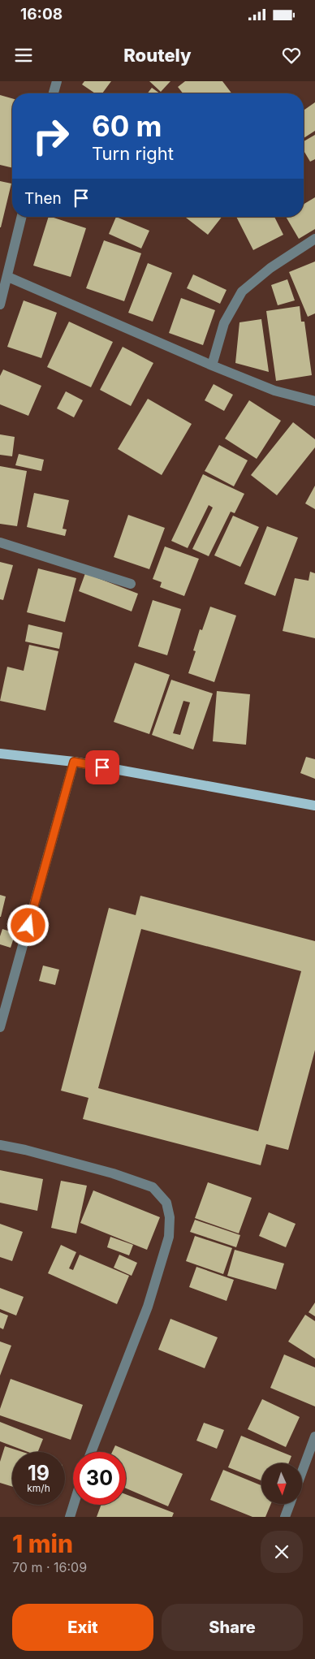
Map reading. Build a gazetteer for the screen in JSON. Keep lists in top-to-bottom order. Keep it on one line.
{"north":"bottom","page":{"status":"16:08","header":"Routely","turn":["60 m","Turn right"],"then":"Then","speed":"19 km/h","limit":"30","heading":["1 min","70 m · 16:09"],"buttons":["Exit","Share"]}}
